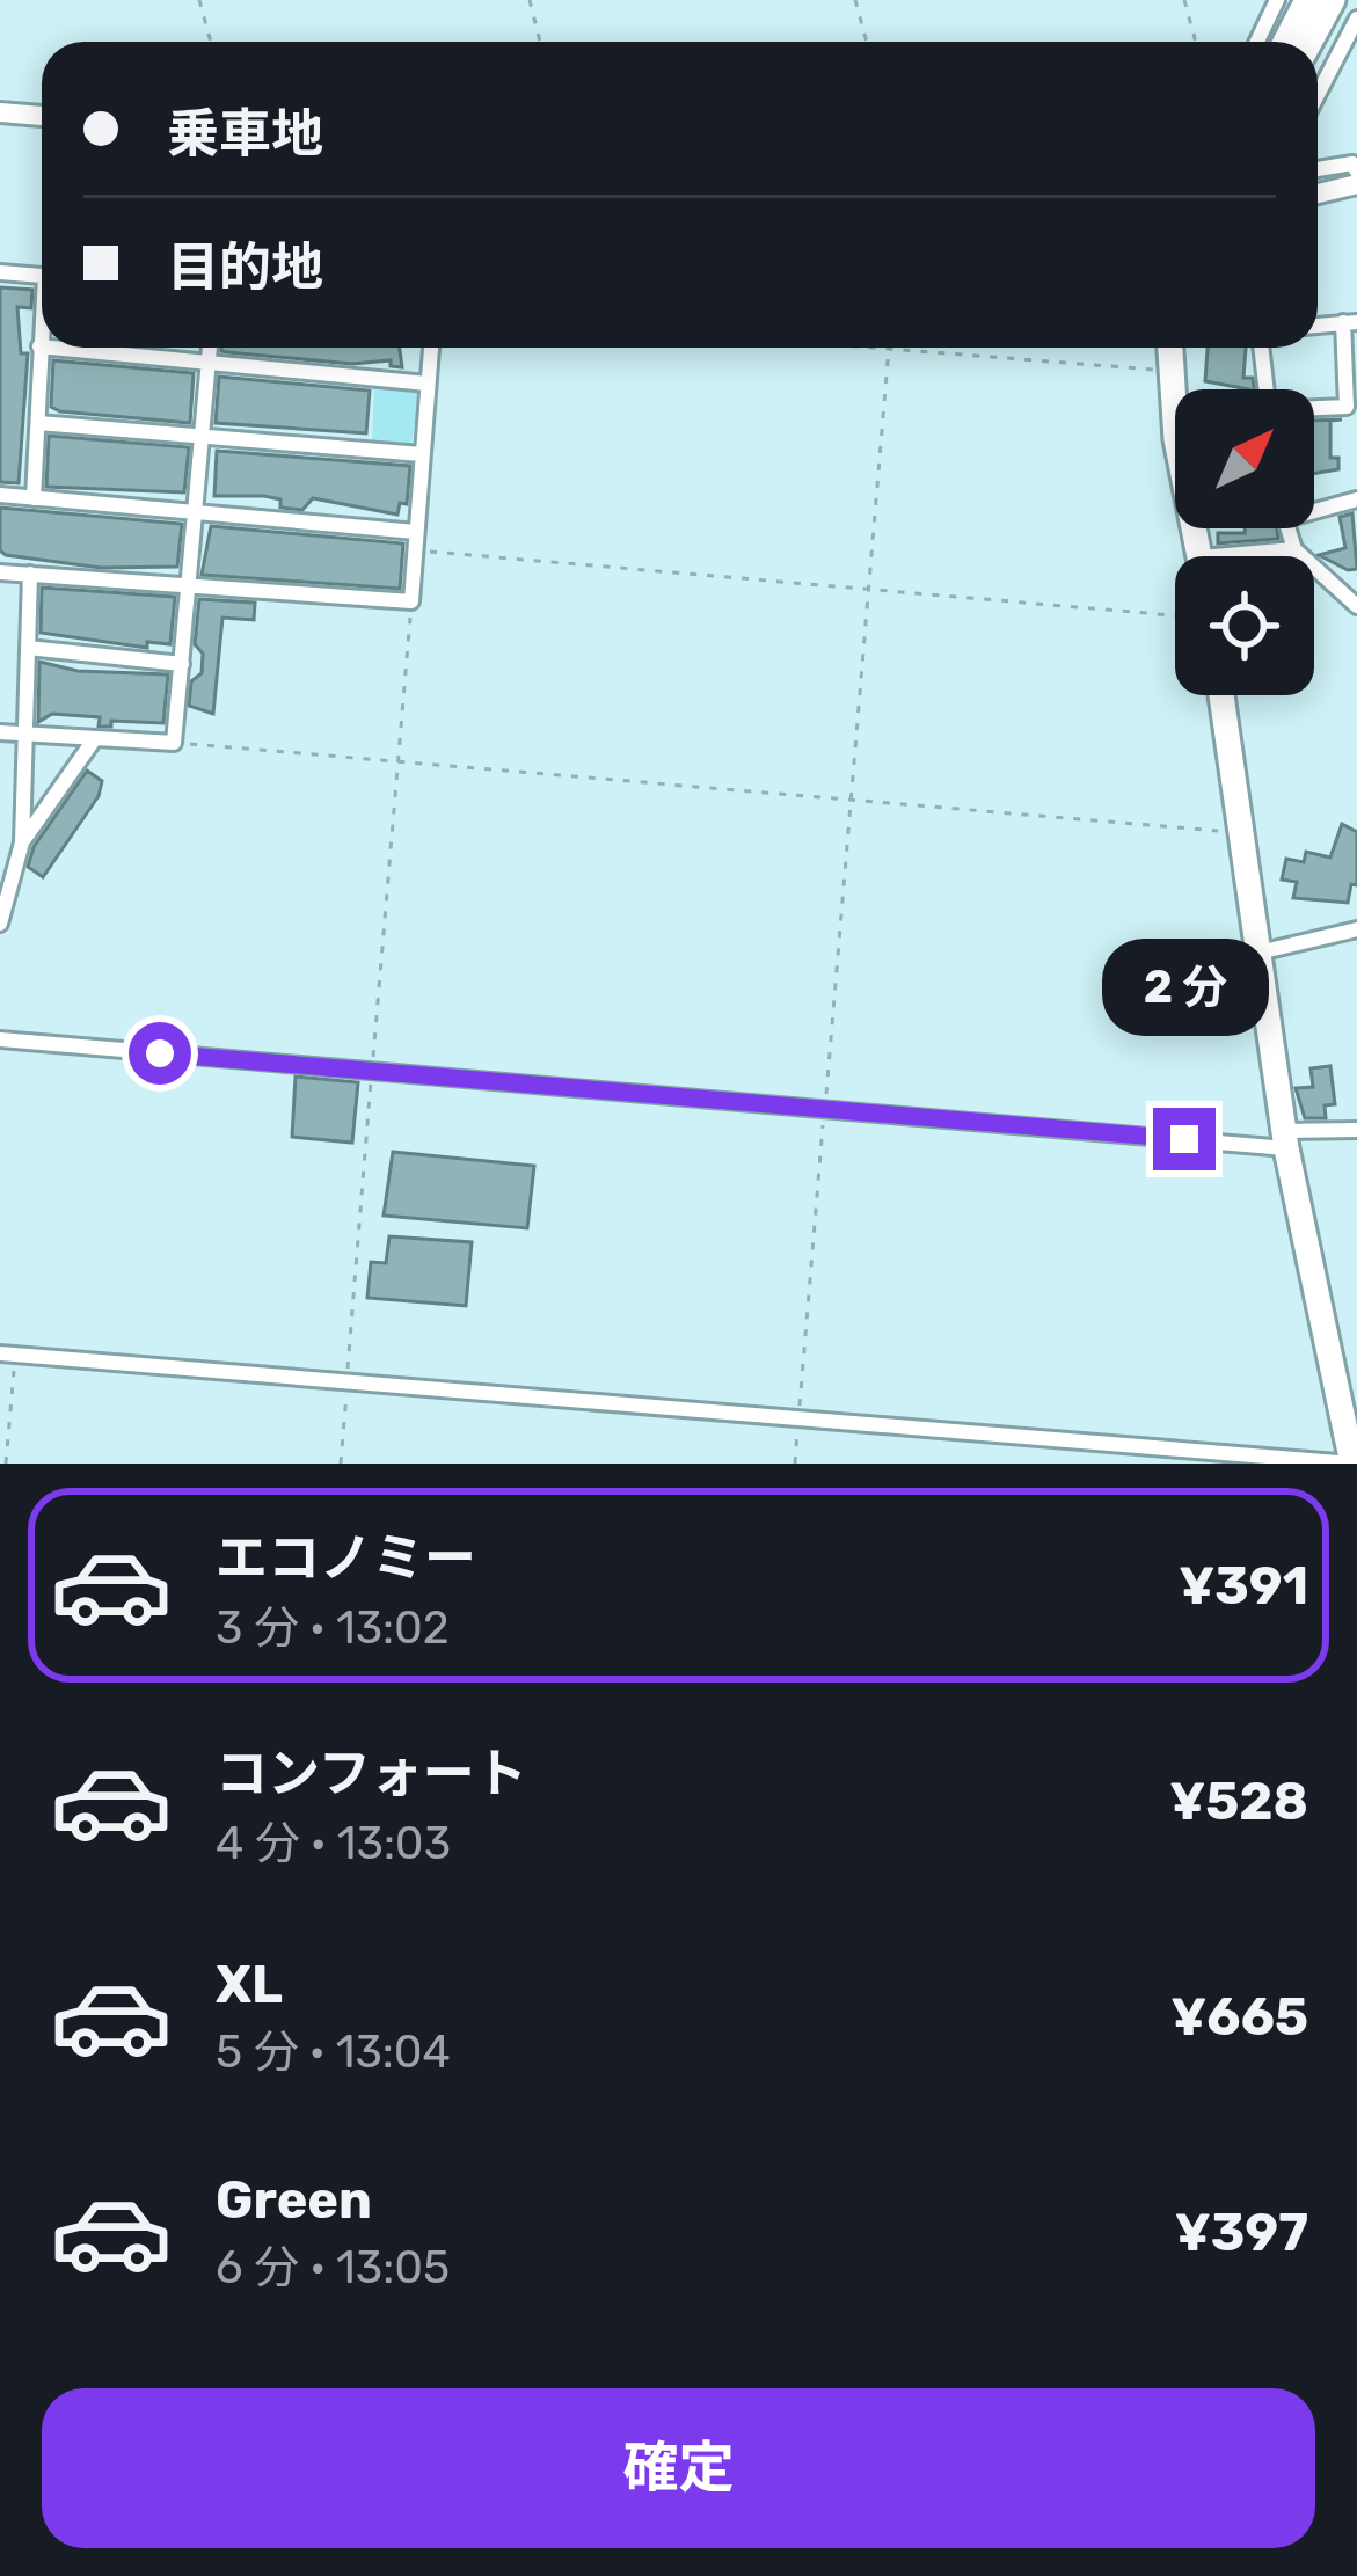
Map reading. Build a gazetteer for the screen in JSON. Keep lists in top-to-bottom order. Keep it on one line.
{"north":"top right","page":{"banner":["乗車地","目的地"],"bubble":"2 分","list":[{"name":"エコノミー","note":"3 分 · 13:02","value":"¥391"},{"name":"コンフォート","note":"4 分 · 13:03","value":"¥528"},{"name":"XL","note":"5 分 · 13:04","value":"¥665"},{"name":"Green","note":"6 分 · 13:05","value":"¥397"}],"buttons":"確定"}}
